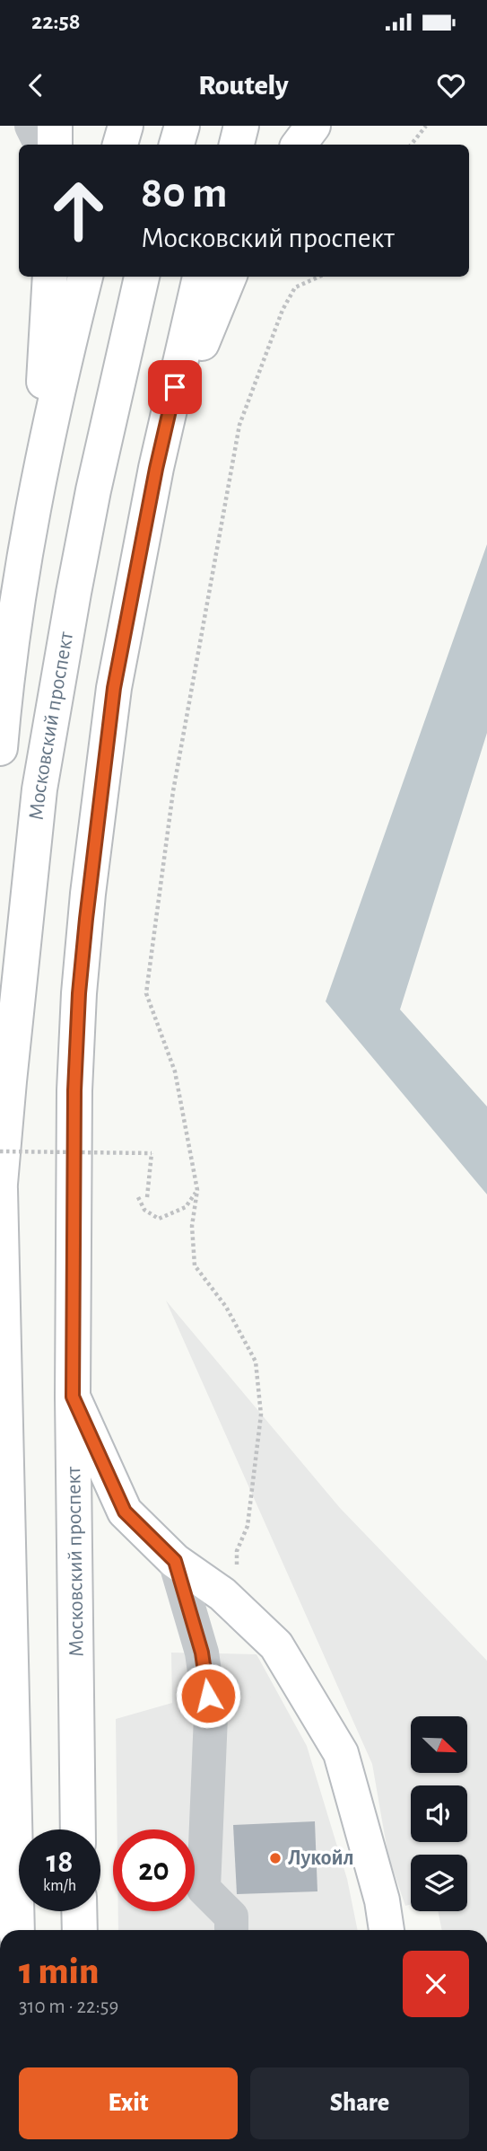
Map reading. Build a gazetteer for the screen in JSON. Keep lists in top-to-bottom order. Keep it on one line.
{"streets":{"main road":["Московский проспект"]},"places":["Лукойл"],"north":"bottom right","page":{"status":"22:58","header":"Routely","turn":["80 m","Московский проспект"],"speed":"18 km/h","limit":"20","heading":["1 min","310 m · 22:59"],"buttons":["Exit","Share"]}}
